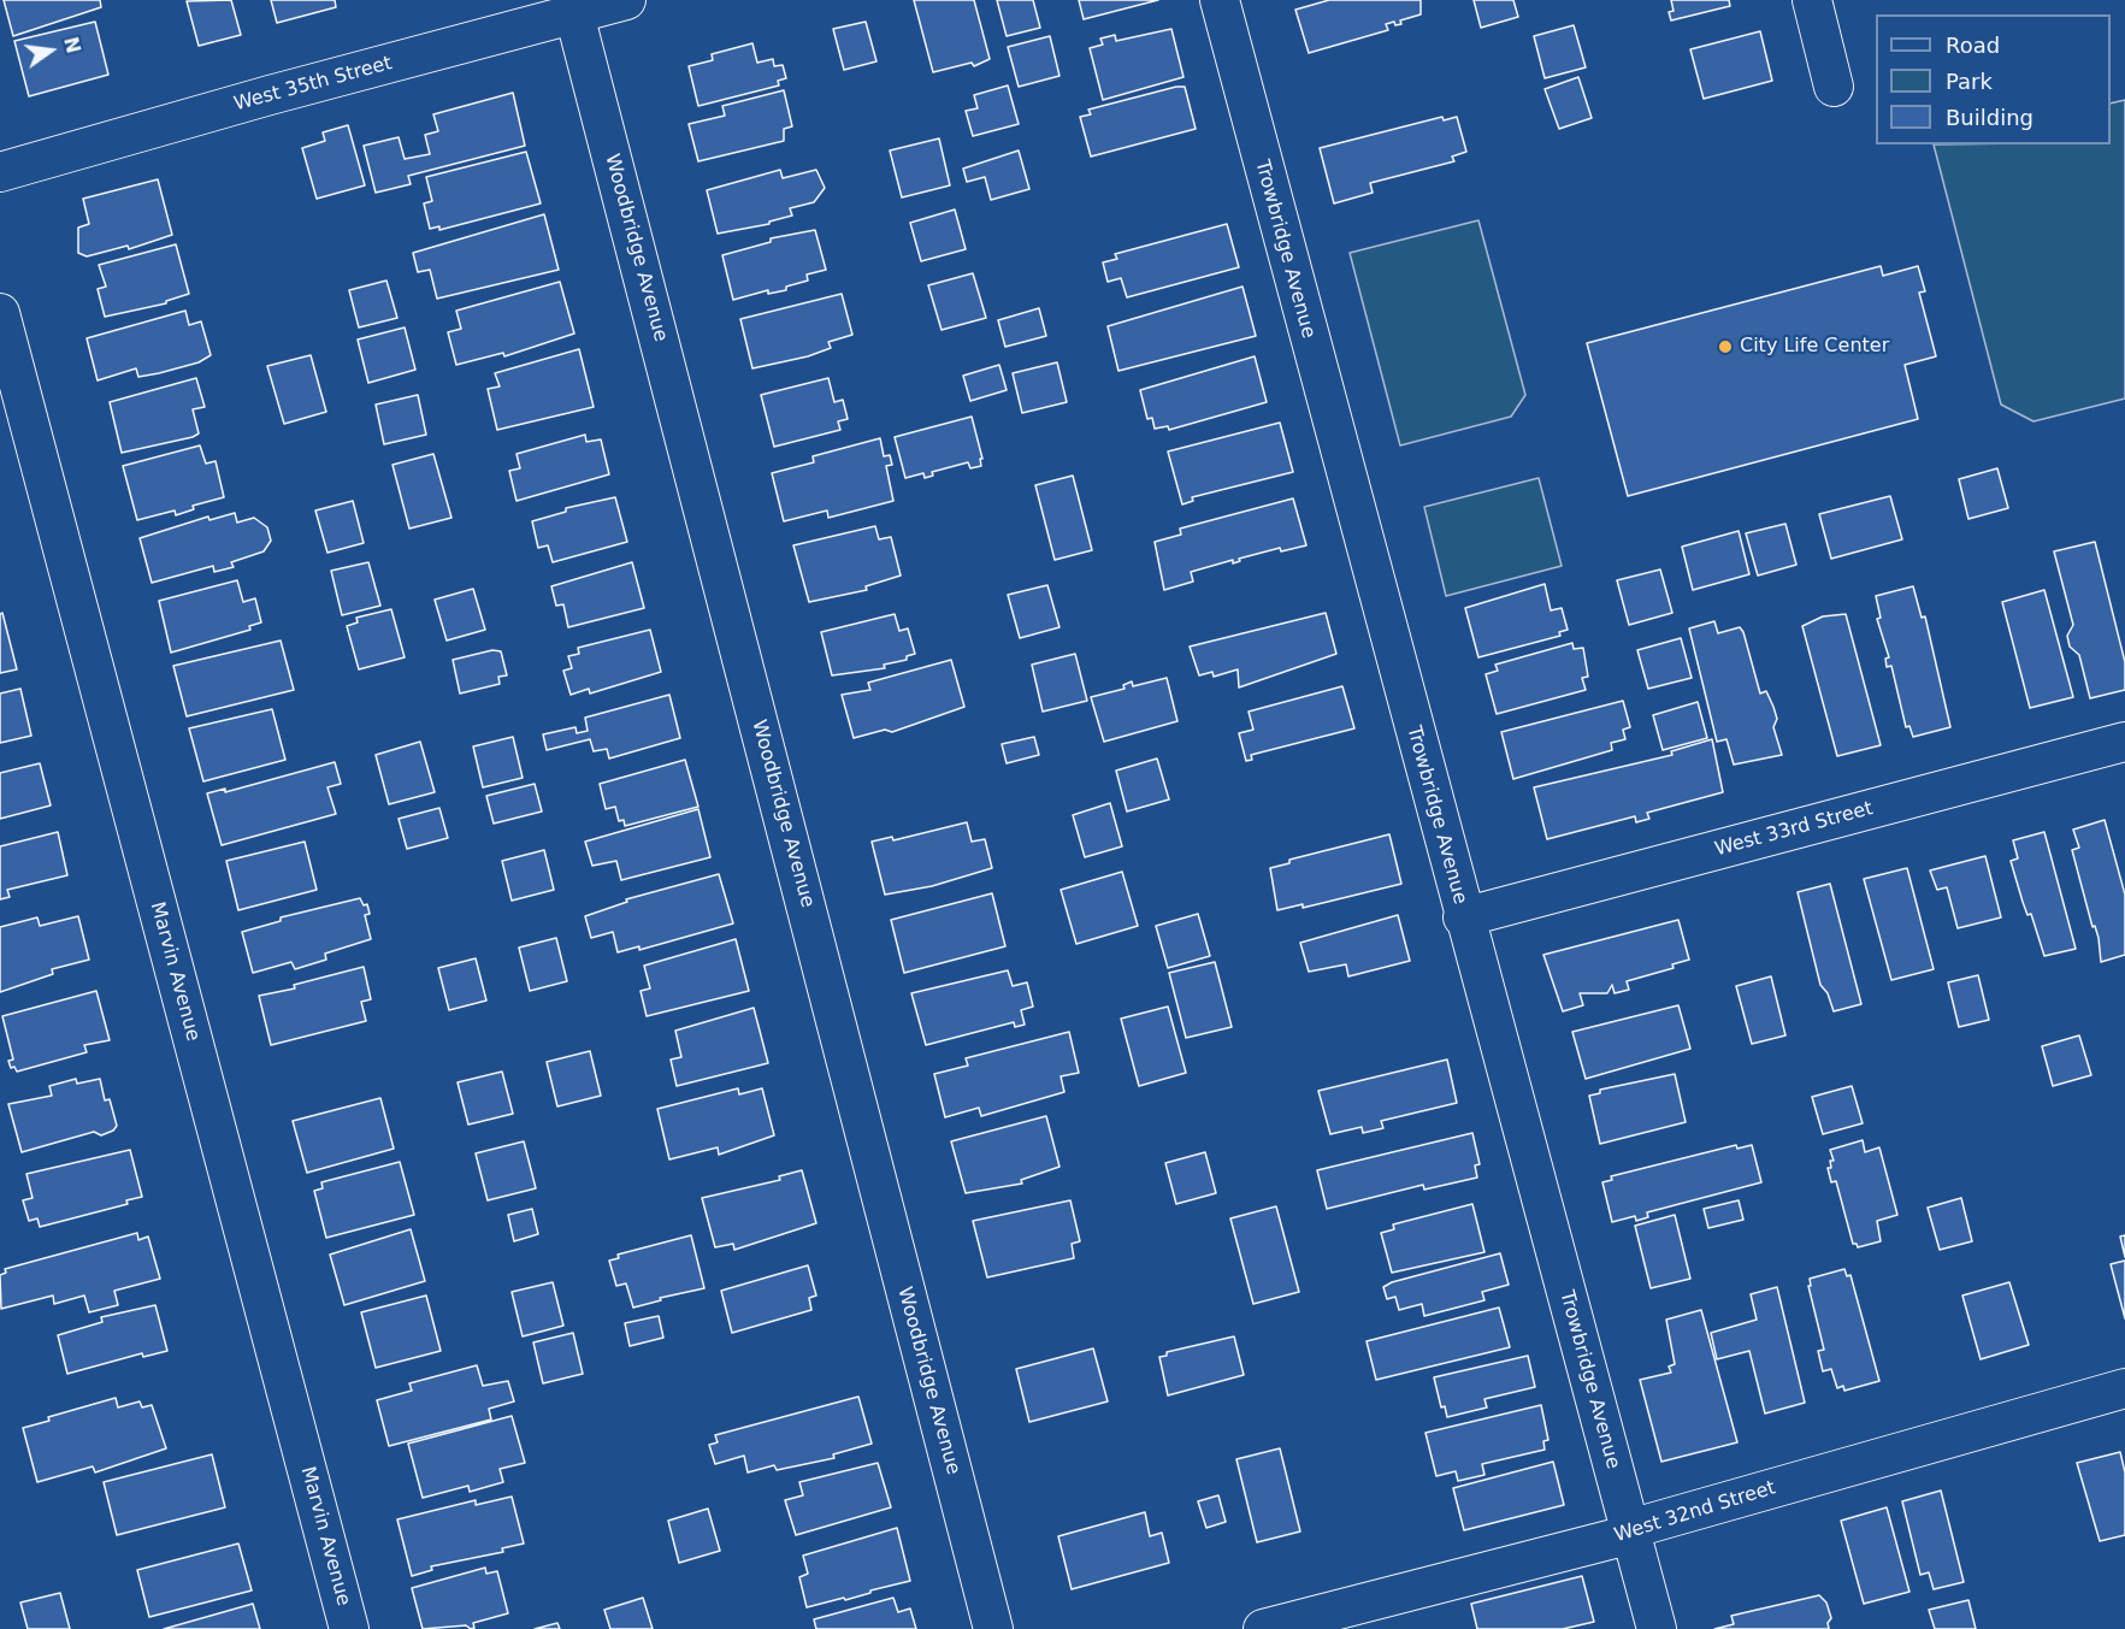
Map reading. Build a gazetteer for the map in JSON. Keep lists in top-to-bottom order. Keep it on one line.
{"streets":{"street":["West 35th Street","Woodbridge Avenue","Trowbridge Avenue","West 33rd Street","Marvin Avenue","West 32nd Street"]},"crossings":[["West 35th Street","Woodbridge Avenue"],["Trowbridge Avenue","West 33rd Street"],["Trowbridge Avenue","West 32nd Street"]],"places":["City Life Center"],"legend":["Road","Park","Building"],"north":"right"}
